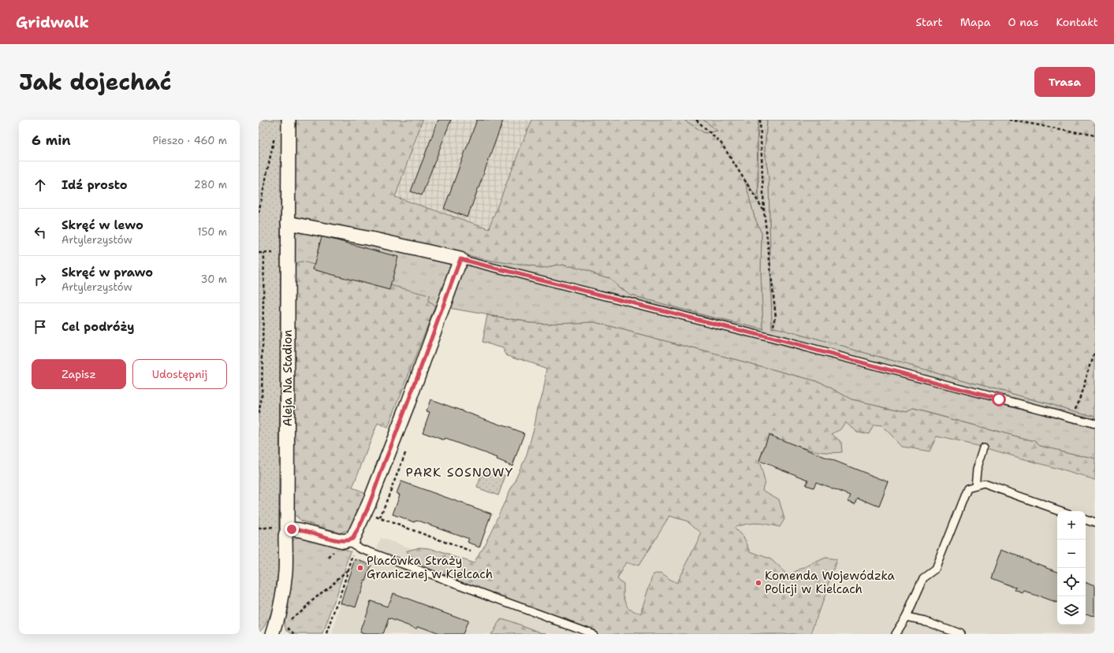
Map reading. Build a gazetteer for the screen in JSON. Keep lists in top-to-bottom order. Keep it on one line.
{"streets":{"street":["Aleja Na Stadion"]},"districts":["PARK SOSNOWY"],"places":["Placówka Straży Granicznej w Kielcach","Komenda Wojewódzka Policji w Kielcach"],"page":{"header":"Gridwalk","nav":["Start","Mapa","O nas","Kontakt"],"title":"Jak dojechać","buttons":["Trasa",["Zapisz","Udostępnij"]],"heading":["6 min","Pieszo · 460 m"],"list":[["Idź prosto","280 m"],["Skręć w lewo","Artylerzystów","150 m"],["Skręć w prawo","Artylerzystów","30 m"],"Cel podróży"],"map_buttons":["+","−"]}}
